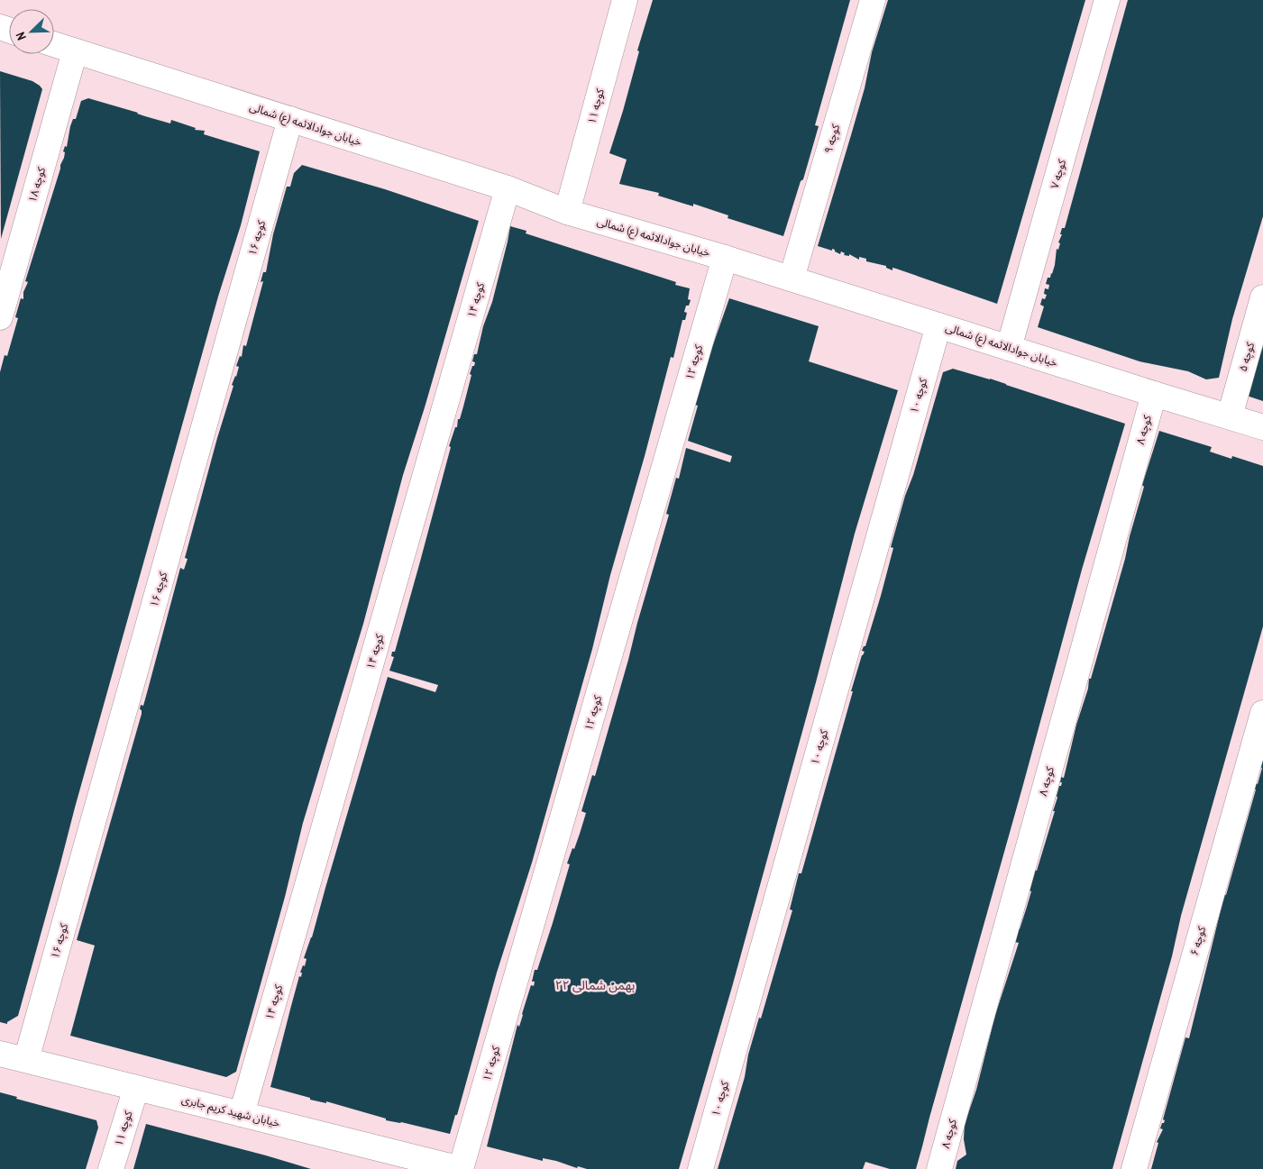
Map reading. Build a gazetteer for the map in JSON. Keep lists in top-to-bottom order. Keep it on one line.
{"streets":{"street":["کوچه ۱۱","خیابان جوادالائمه (ع) شمالی","کوچه ۹","کوچه ۷","کوچه ۱۸","کوچه ۱۶","کوچه ۱۴","کوچه ۵","کوچه ۱۲","کوچه ۱۰","کوچه ۸","کوچه ۶","خیابان شهید کریم جابری"]},"crossings":[["کوچه ۱۱","خیابان جوادالائمه (ع) شمالی"],["کوچه ۱۱","خیابان شهید کریم جابری"],["خیابان جوادالائمه (ع) شمالی","کوچه ۹"],["خیابان جوادالائمه (ع) شمالی","کوچه ۷"],["خیابان جوادالائمه (ع) شمالی","کوچه ۱۸"],["خیابان جوادالائمه (ع) شمالی","کوچه ۱۶"],["خیابان جوادالائمه (ع) شمالی","کوچه ۱۴"],["خیابان جوادالائمه (ع) شمالی","کوچه ۵"],["خیابان جوادالائمه (ع) شمالی","کوچه ۱۲"],["خیابان جوادالائمه (ع) شمالی","کوچه ۱۰"],["خیابان جوادالائمه (ع) شمالی","کوچه ۸"],["کوچه ۱۶","خیابان شهید کریم جابری"],["کوچه ۱۴","خیابان شهید کریم جابری"],["کوچه ۱۲","خیابان شهید کریم جابری"]],"districts":["۲۲ بهمن شمالی"],"north":"bottom left"}
